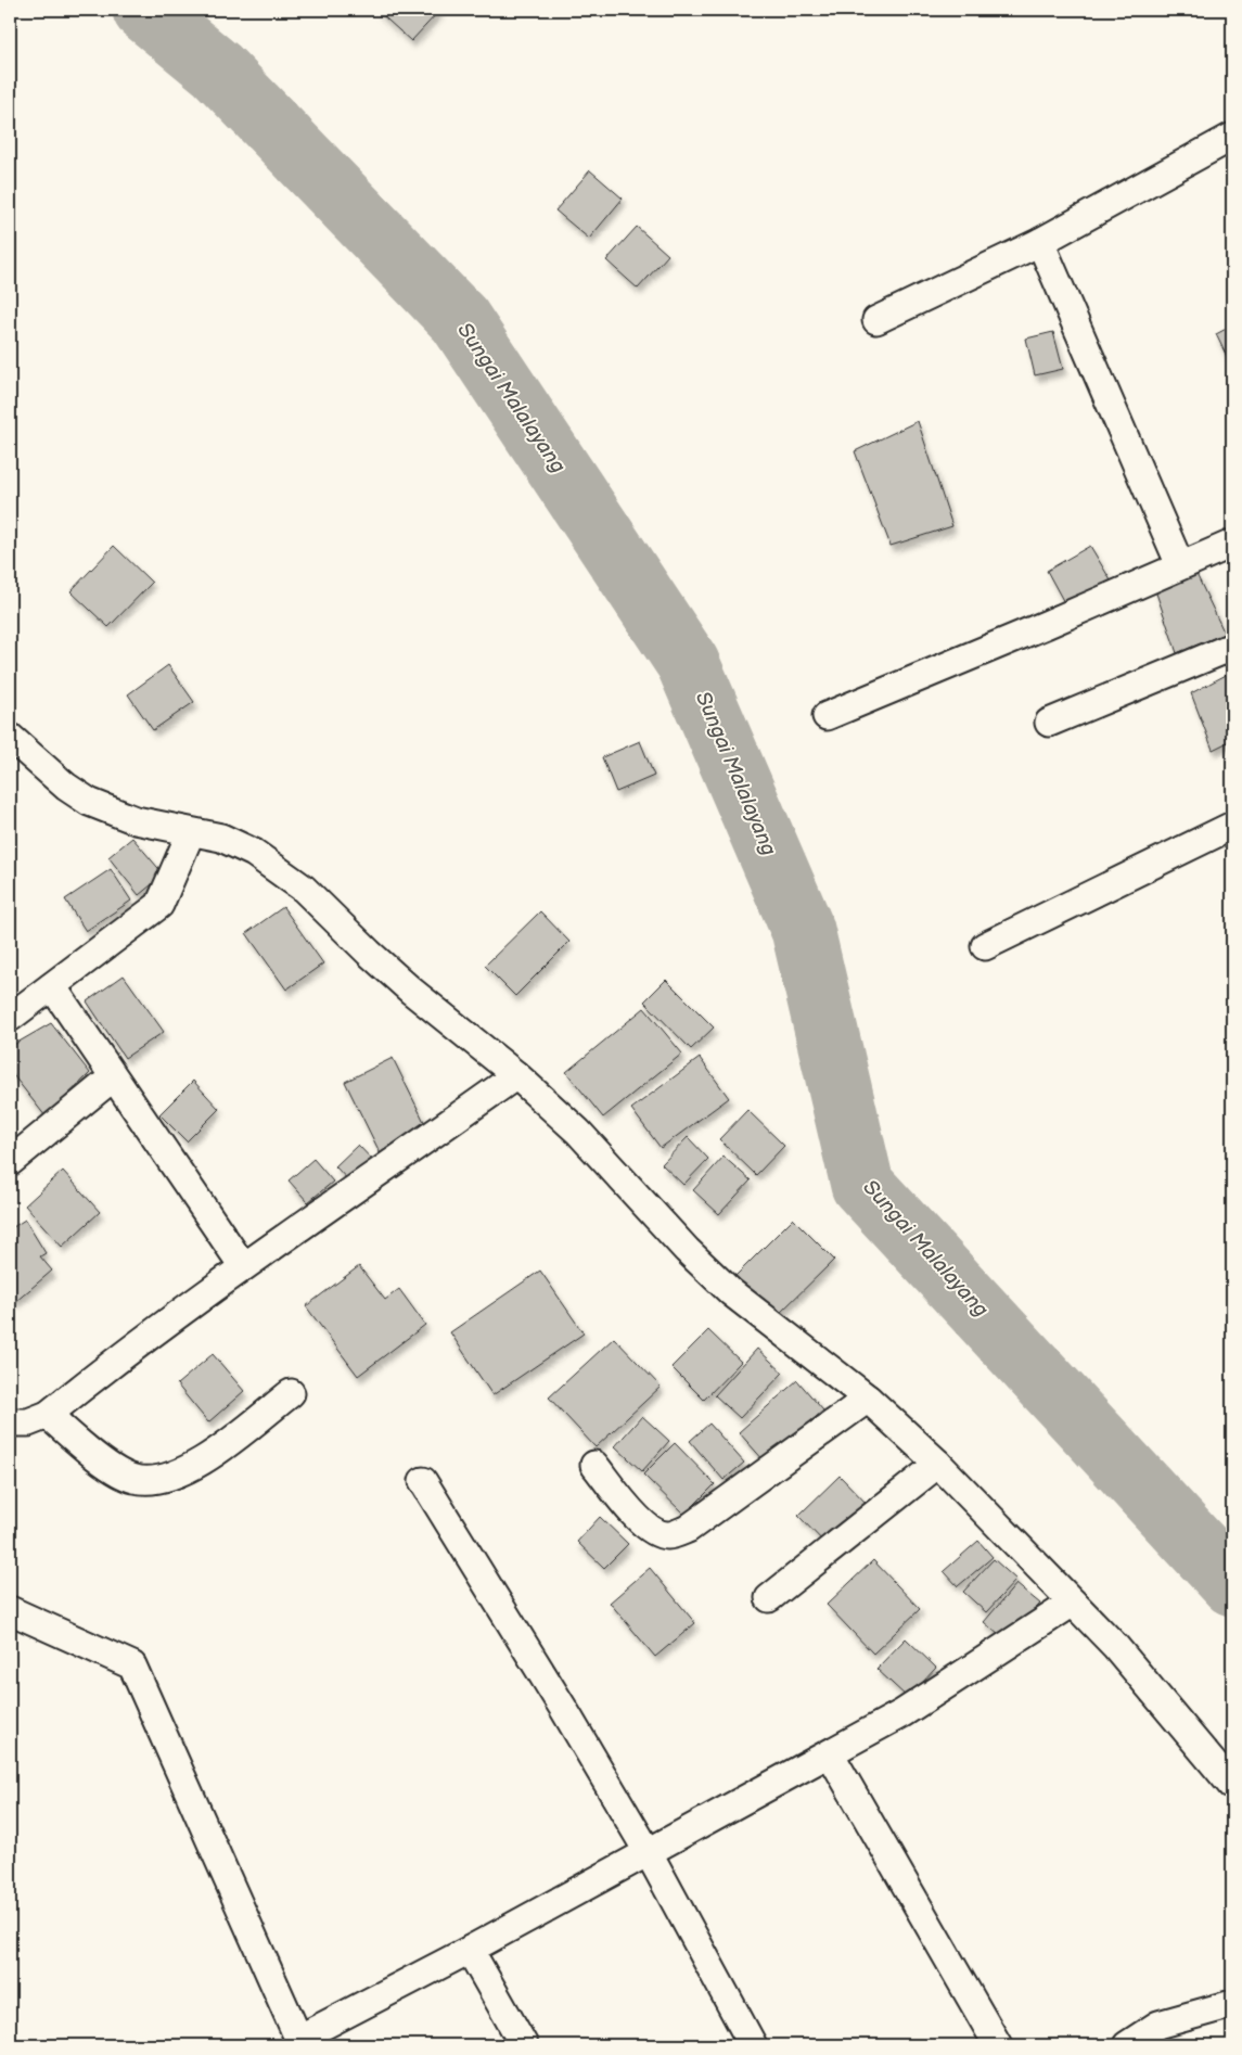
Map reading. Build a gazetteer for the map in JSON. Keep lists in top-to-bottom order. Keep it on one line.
{"water":["Sungai Malalayang"]}
